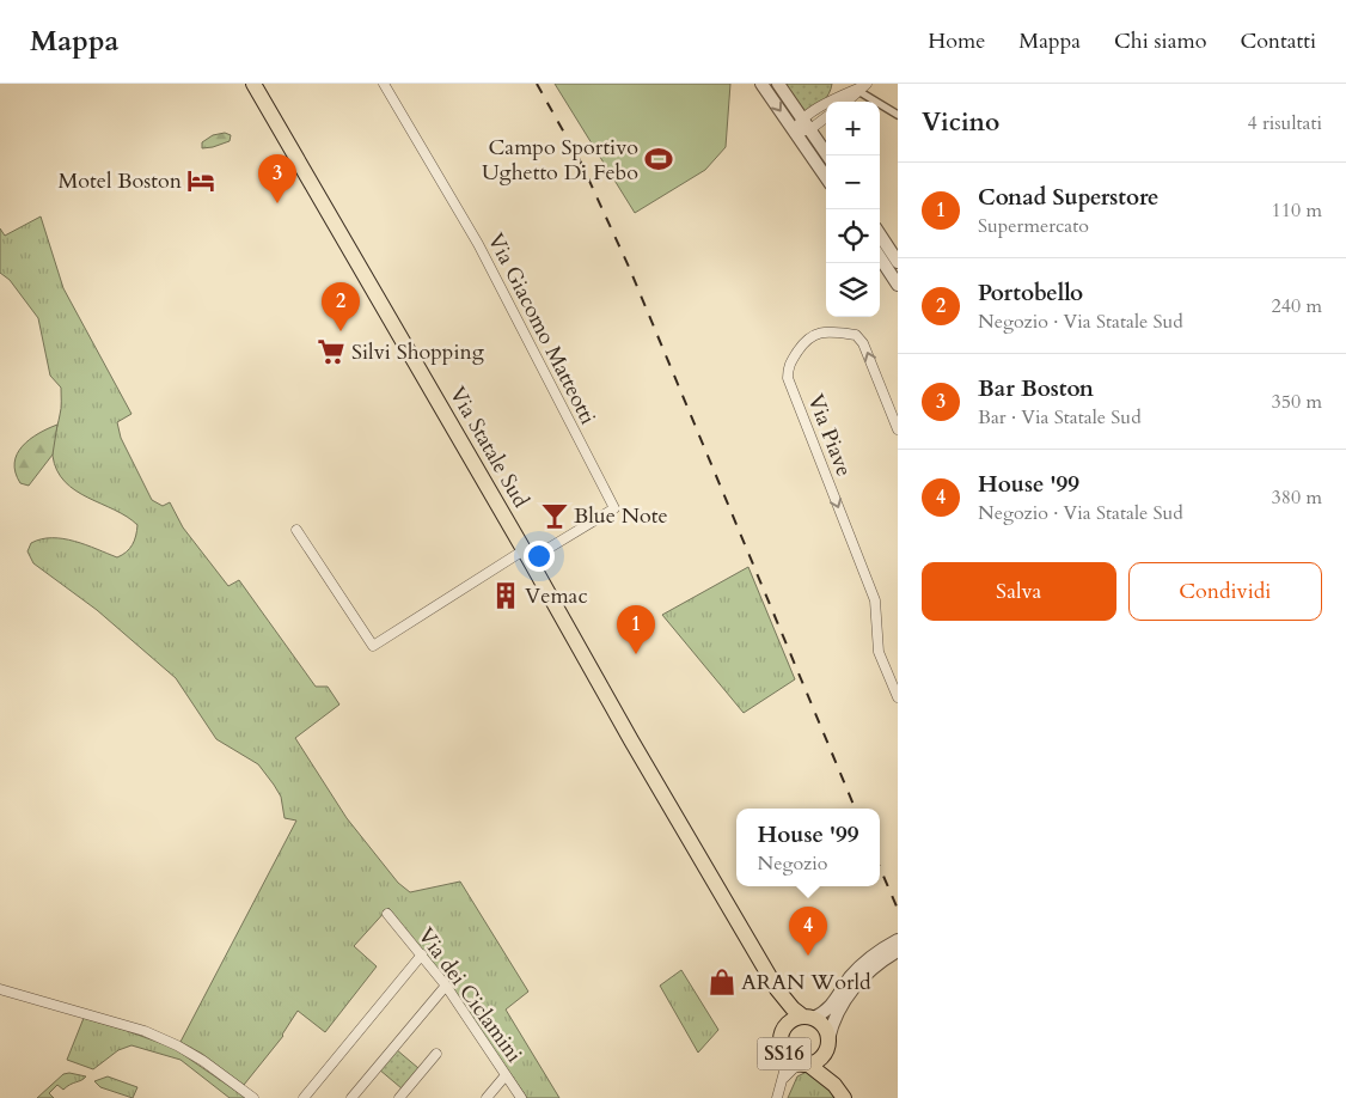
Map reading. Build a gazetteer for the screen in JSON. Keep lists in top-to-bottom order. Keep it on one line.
{"streets":{"main road":["Via Statale Sud","SS16"],"street":["Via Giacomo Matteotti","Via Piave","Via dei Ciclamini"]},"crossings":[["Via Giacomo Matteotti","Via Statale Sud"],["Via Statale Sud","SS16"]],"places":{"sports":["Campo Sportivo Ughetto Di Febo"],"hotel":["Motel Boston"],"supermarket":["Silvi Shopping"],"bar":["Blue Note"],"building":["Vemac"],"shop":["ARAN World"]},"page":{"header":"Mappa","nav":["Home","Mappa","Chi siamo","Contatti"],"heading":["Vicino","4 risultati"],"map_buttons":["+","−"],"pins":["3","2","1","4"],"list":[{"mark":"1","name":"Conad Superstore","note":"Supermercato","value":"110 m"},{"mark":"2","name":"Portobello","note":"Negozio · Via Statale Sud","value":"240 m"},{"mark":"3","name":"Bar Boston","note":"Bar · Via Statale Sud","value":"350 m"},{"mark":"4","name":"House '99","note":"Negozio · Via Statale Sud","value":"380 m"}],"buttons":["Salva","Condividi"],"popup":["House '99","Negozio"]}}
